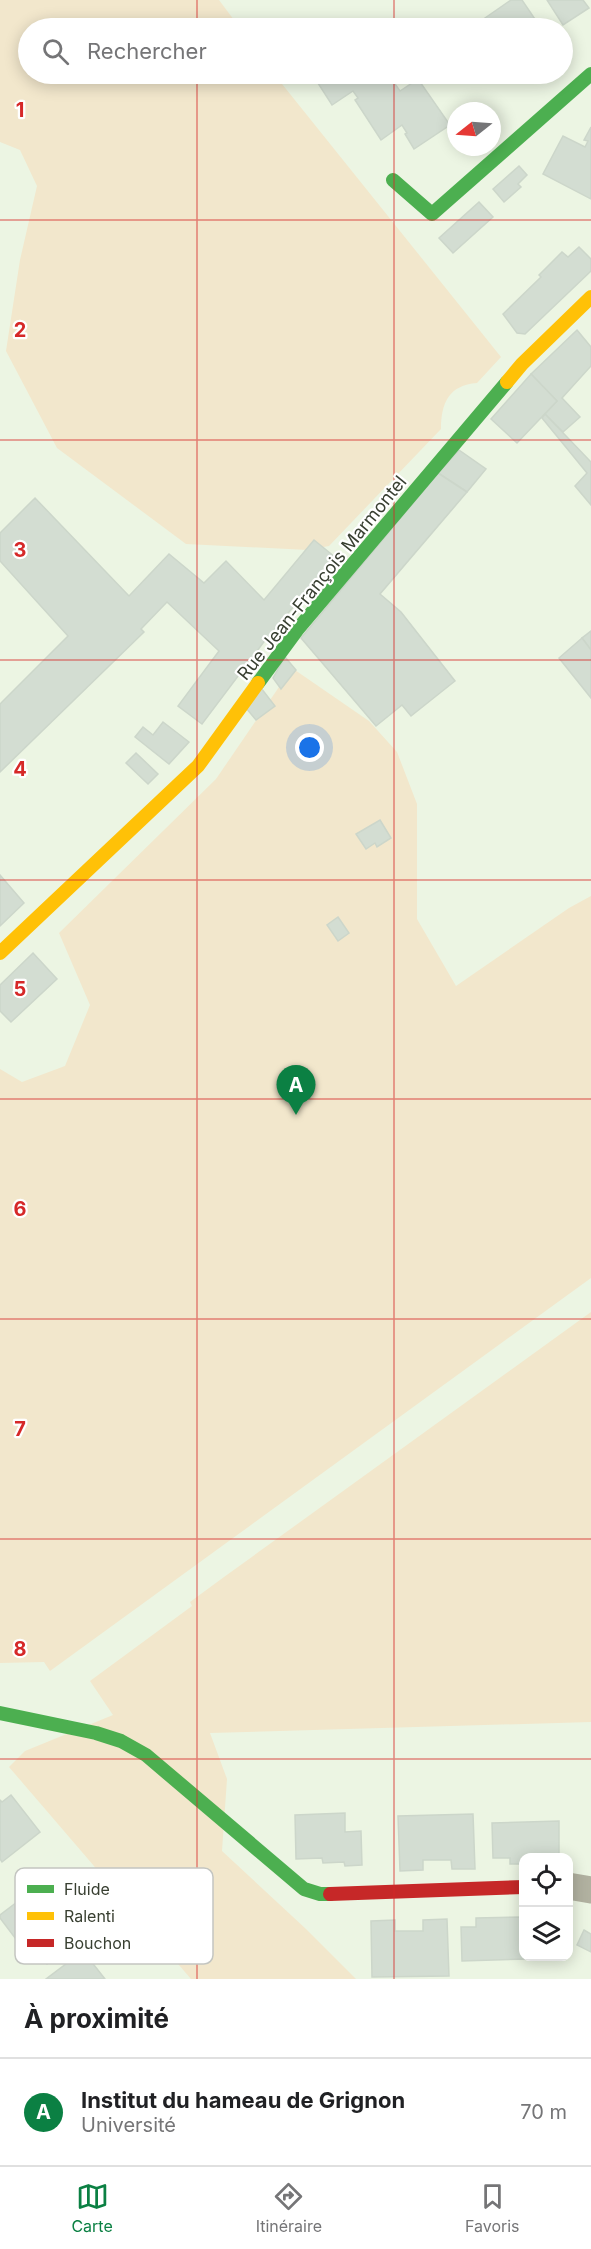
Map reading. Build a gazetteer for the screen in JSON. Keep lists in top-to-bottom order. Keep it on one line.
{"streets":{"street":["Rue Jean-François Marmontel"]},"legend":["Fluide","Ralenti","Bouchon"],"north":"left","page":{"search":"Rechercher","pins":"A","heading":"À proximité","list":[{"mark":"A","name":"Institut du hameau de Grignon","note":"Université","value":"70 m"}],"nav":["Carte","Itinéraire","Favoris"]},"grid":{"rows":["1","2","3","4","5","6","7","8"]}}
